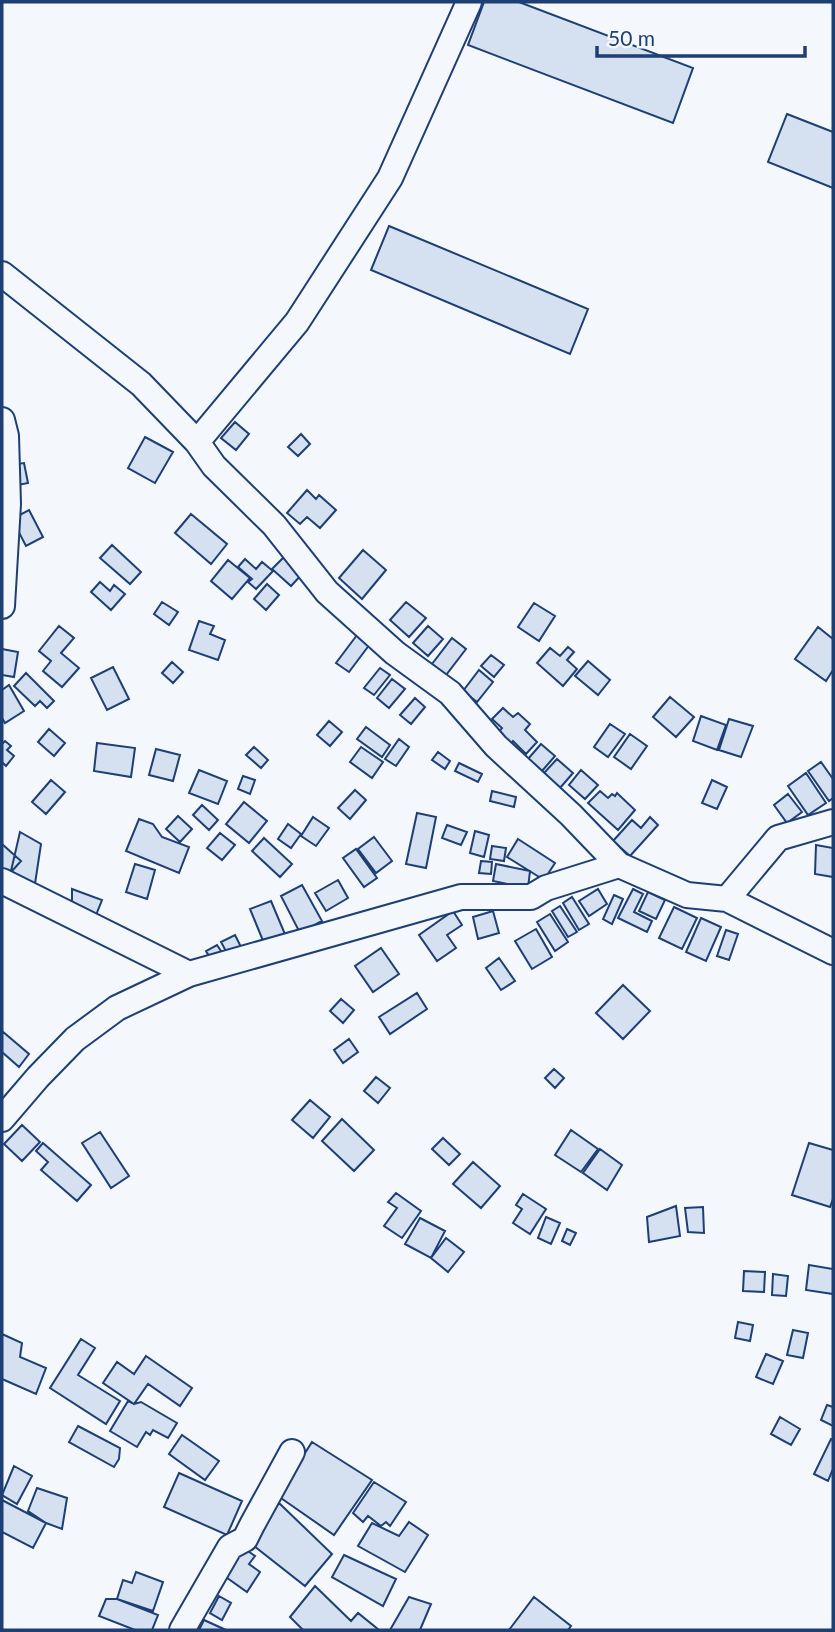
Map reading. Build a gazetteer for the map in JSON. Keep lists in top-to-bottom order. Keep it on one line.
{"scale_bar":"50 m"}
